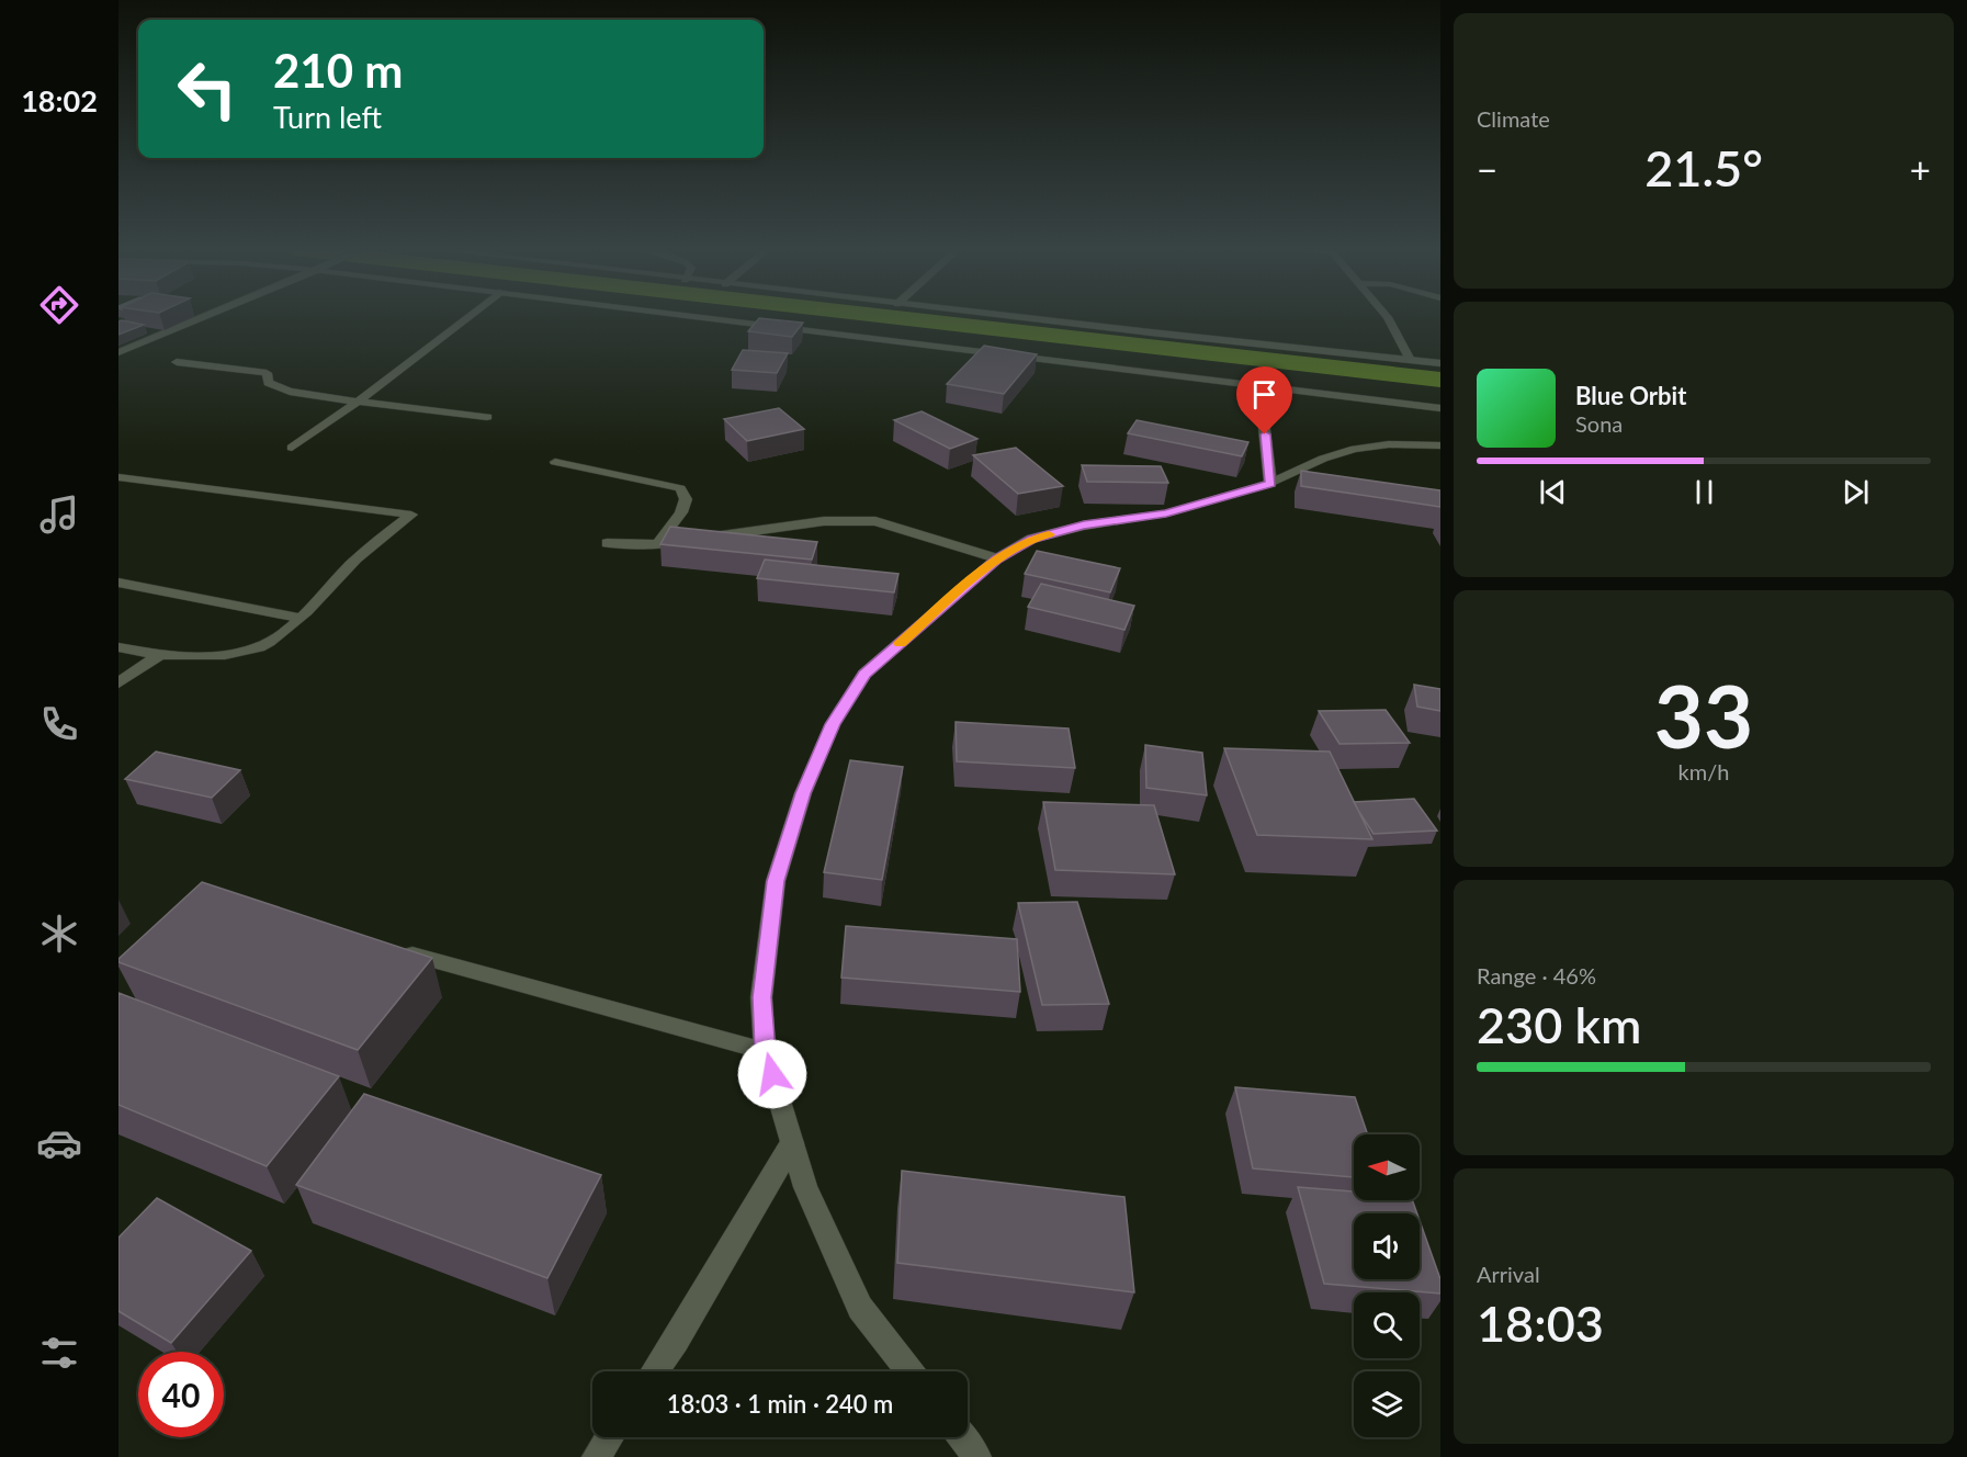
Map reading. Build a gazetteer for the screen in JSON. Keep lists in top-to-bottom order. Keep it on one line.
{"north":"left","page":{"tabs":"18:02","tile":["Climate",["33","km/h"],["Range · 46%","230 km"],["Arrival","18:03"]],"turn":["210 m","Turn left"],"heat":["−","21.5°","+"],"song":["Blue Orbit","Sona"],"limit":"40","trip":"18:03 · 1 min · 240 m"}}
